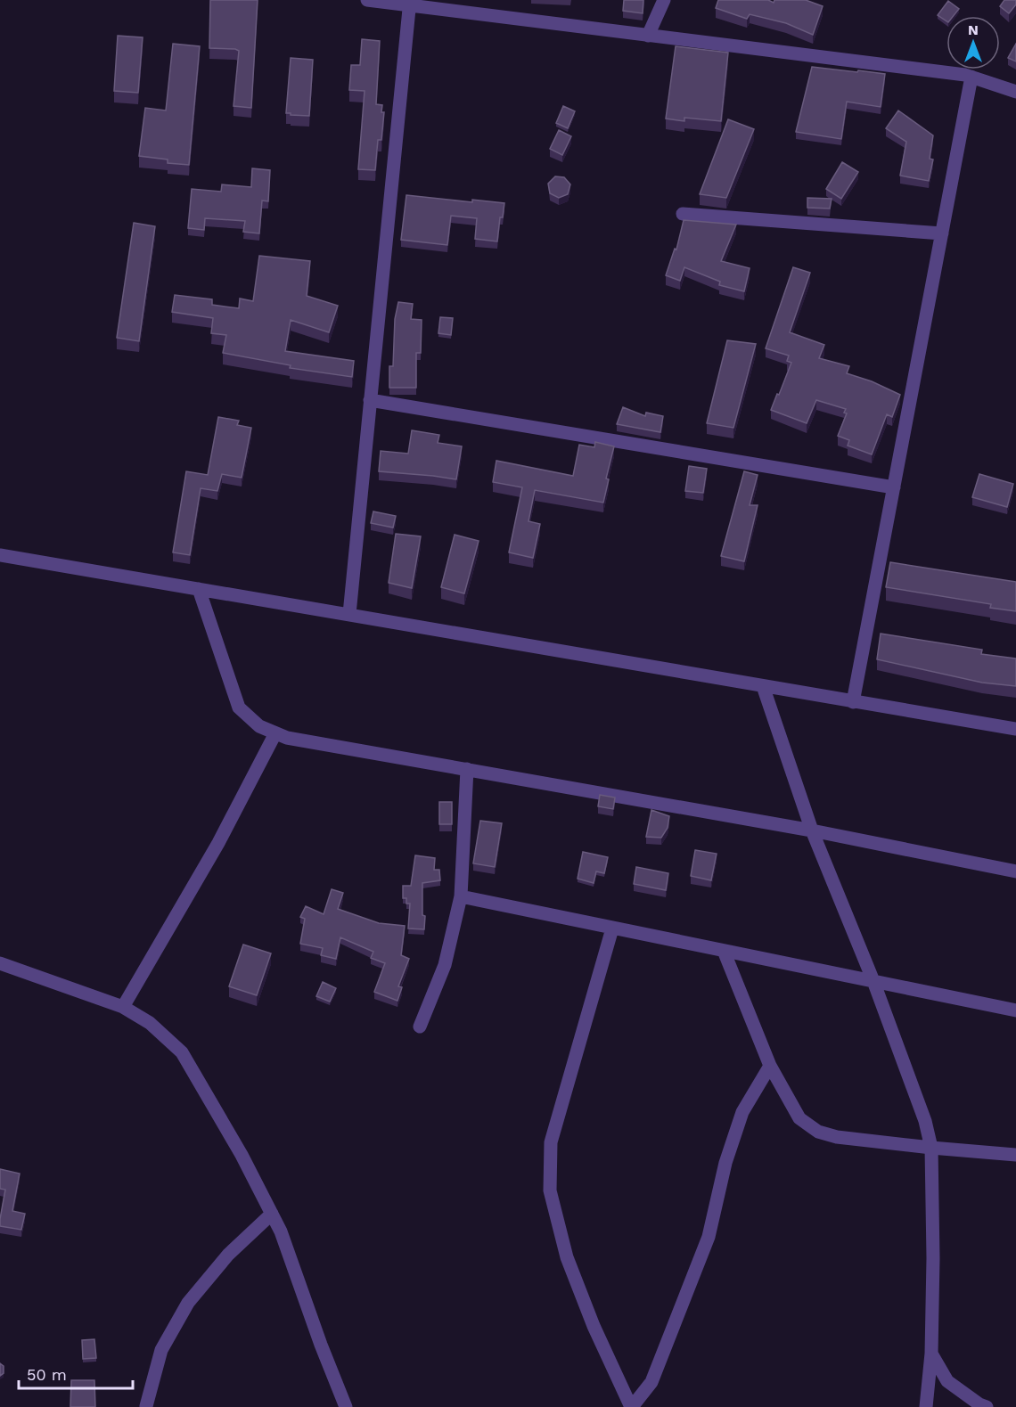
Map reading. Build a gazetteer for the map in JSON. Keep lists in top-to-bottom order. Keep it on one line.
{"scale_bar":"50 m","north":"top"}
